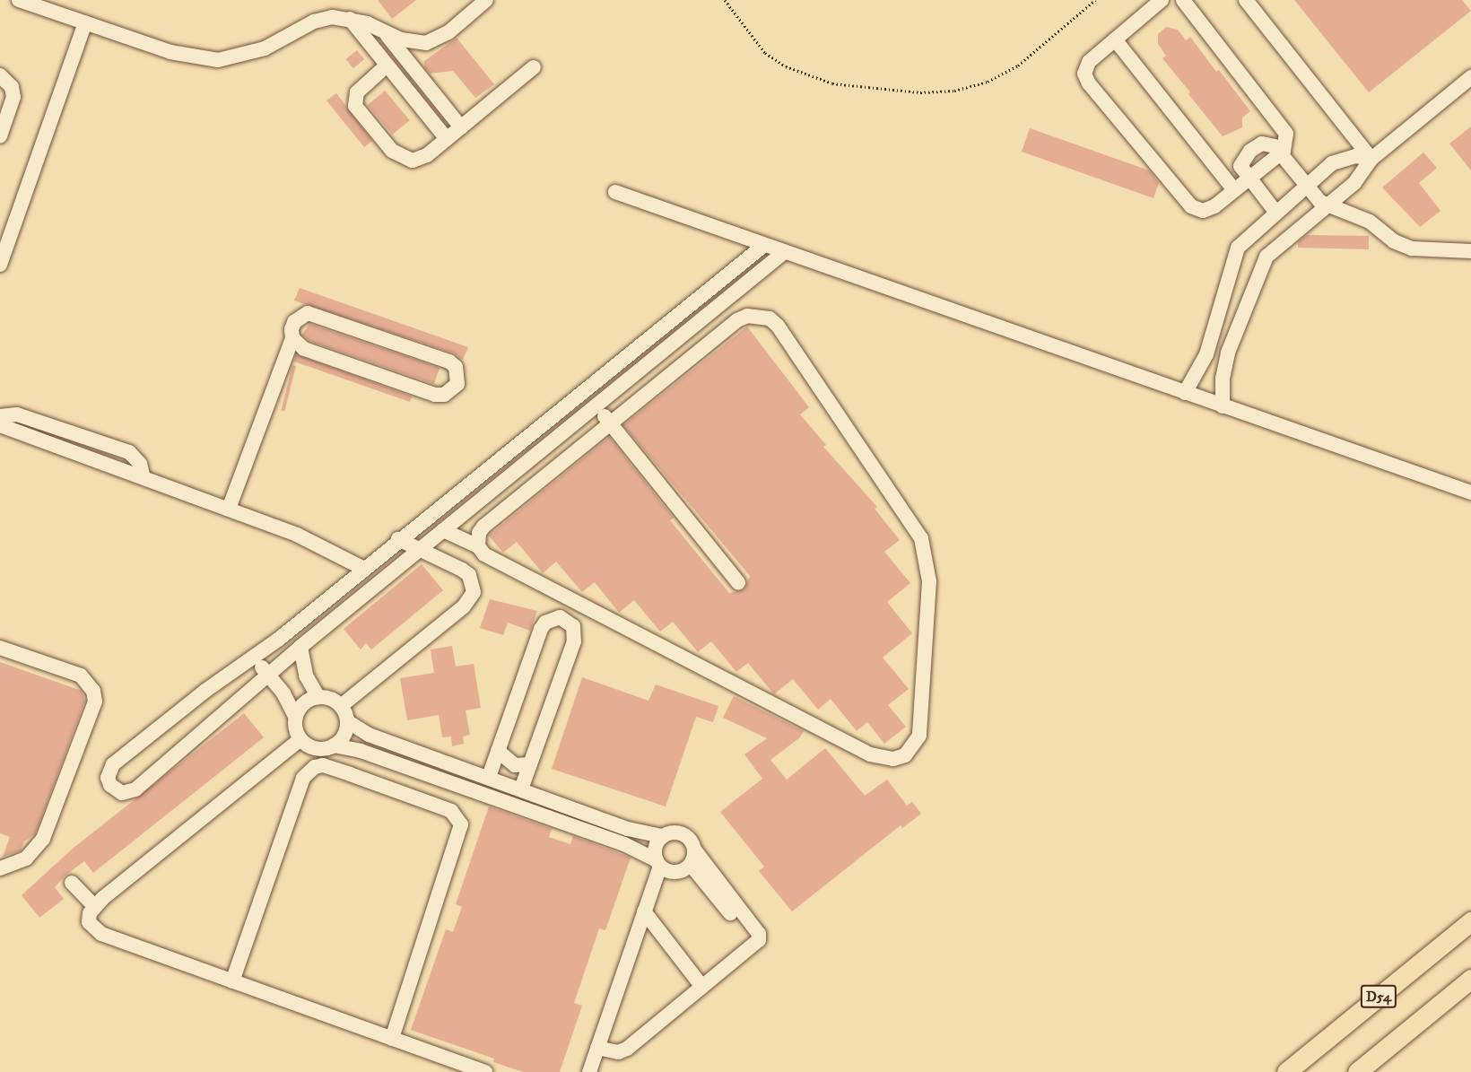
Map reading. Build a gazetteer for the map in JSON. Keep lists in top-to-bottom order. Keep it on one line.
{"streets":{"main road":["D54"]}}
